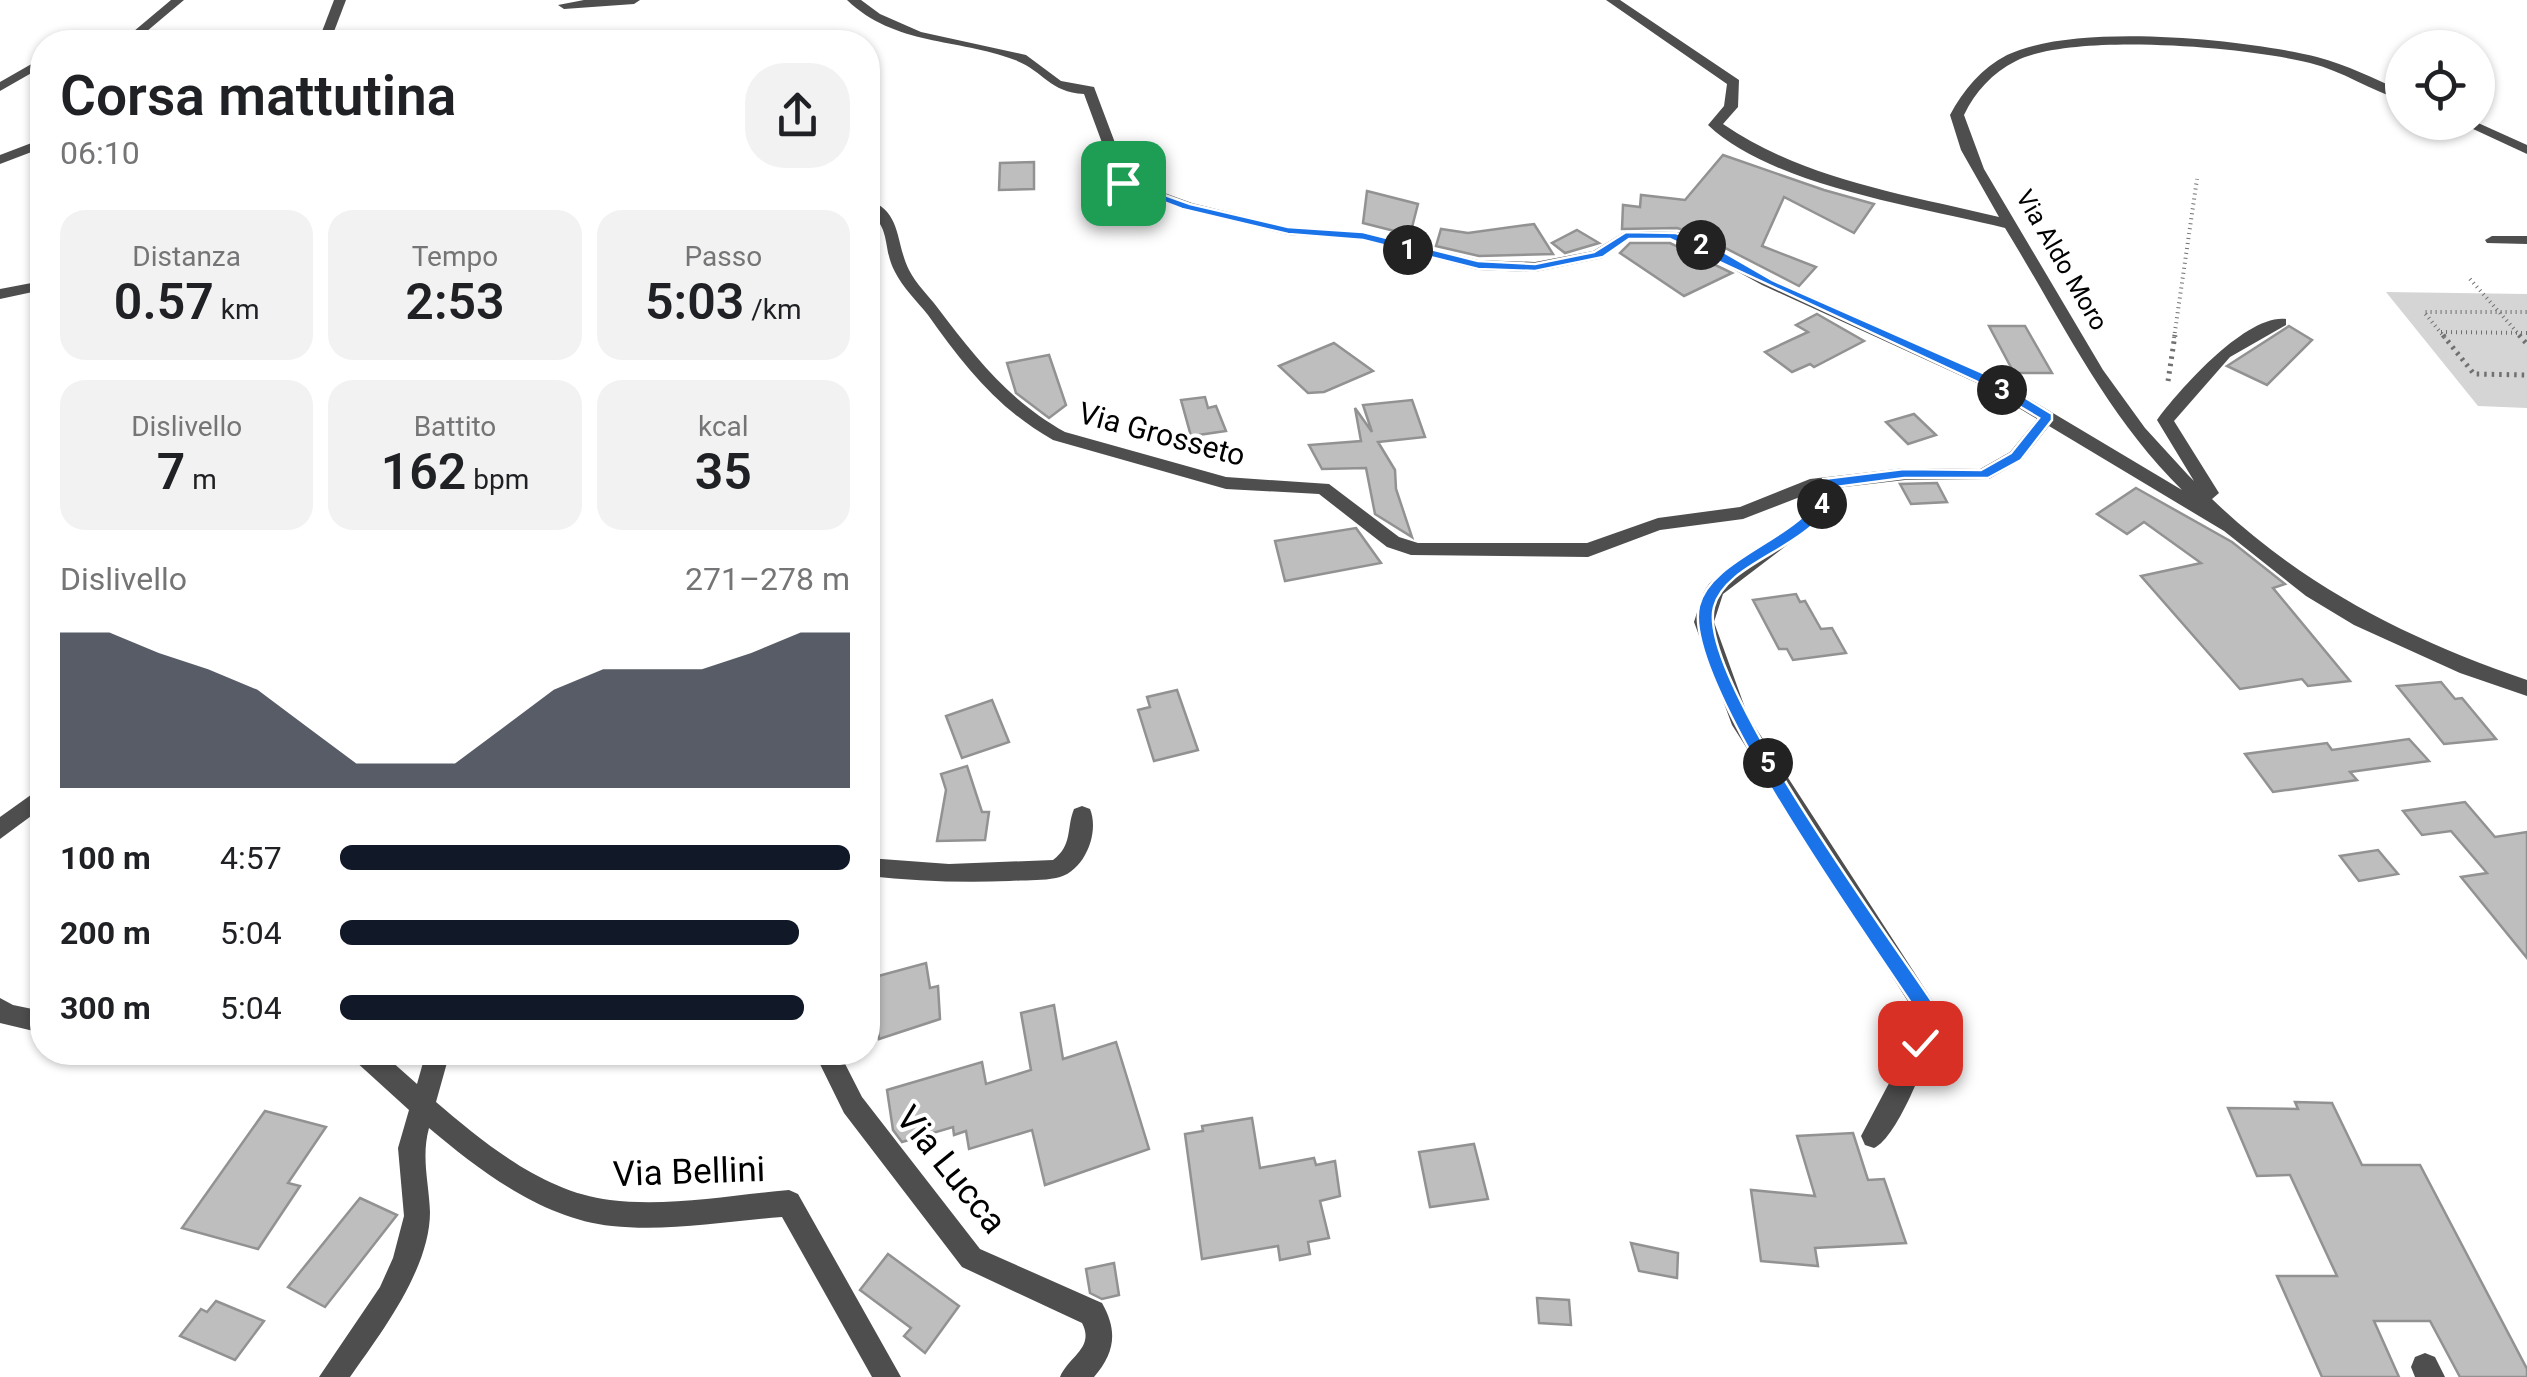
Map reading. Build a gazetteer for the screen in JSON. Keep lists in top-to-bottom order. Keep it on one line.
{"streets":{"street":["Via Aldo Moro","Via Grosseto","Via Lucca","Via Bellini"]},"page":{"heading":["Corsa mattutina","06:10"],"stats":[["Distanza","0.57 km"],["Tempo","2:53"],["Passo","5:03 /km"],["Dislivello","7 m"],["Battito","162 bpm"],["kcal","35"]],"pins":["2","1","3","4","5"],"chart":["Dislivello","271–278 m"],"list":[{"name":"100 m","note":"4:57"},{"name":"200 m","note":"5:04"},{"name":"300 m","note":"5:04"}]}}
